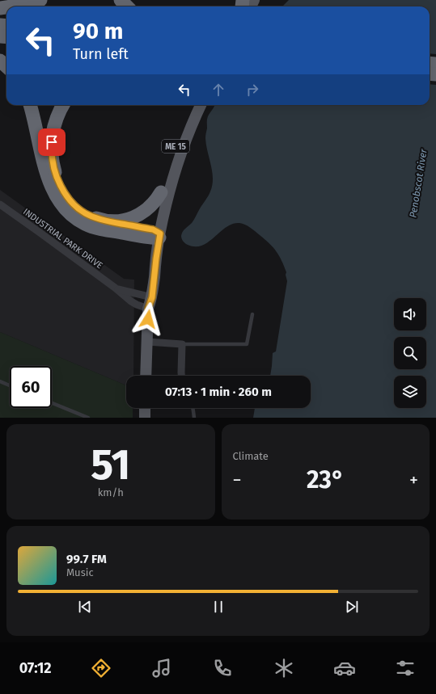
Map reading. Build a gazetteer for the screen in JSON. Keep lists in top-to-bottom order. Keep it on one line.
{"streets":{"highway":["ME 15"],"street":["INDUSTRIAL PARK DRIVE"]},"water":["Penobscot River"],"page":{"turn":["90 m","Turn left"],"limit":"60","trip":"07:13 · 1 min · 260 m","tile":[["51","km/h"],"Climate"],"heat":["−","23°","+"],"song":["99.7 FM","Music"],"tabs":"07:12"}}
